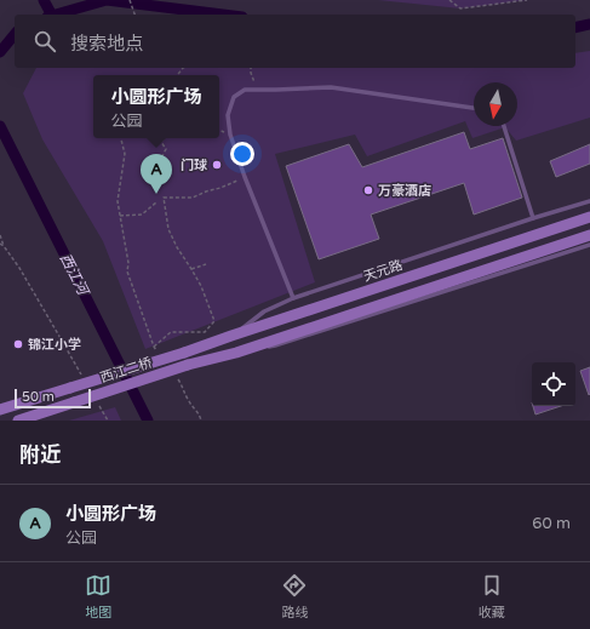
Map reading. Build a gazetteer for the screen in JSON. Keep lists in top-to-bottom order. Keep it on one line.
{"streets":{"main road":["天元路","西江二桥"]},"crossings":[["天元路","西江二桥"]],"water":["西江河"],"places":["门球","万豪酒店","锦江小学"],"scale_bar":"50 m","north":"bottom","page":{"search":"搜索地点","popup":["小圆形广场","公园"],"pins":"A","scale":"50 m","heading":"附近","list":[{"mark":"A","name":"小圆形广场","note":"公园","value":"60 m"}],"nav":["地图","路线","收藏"]}}
